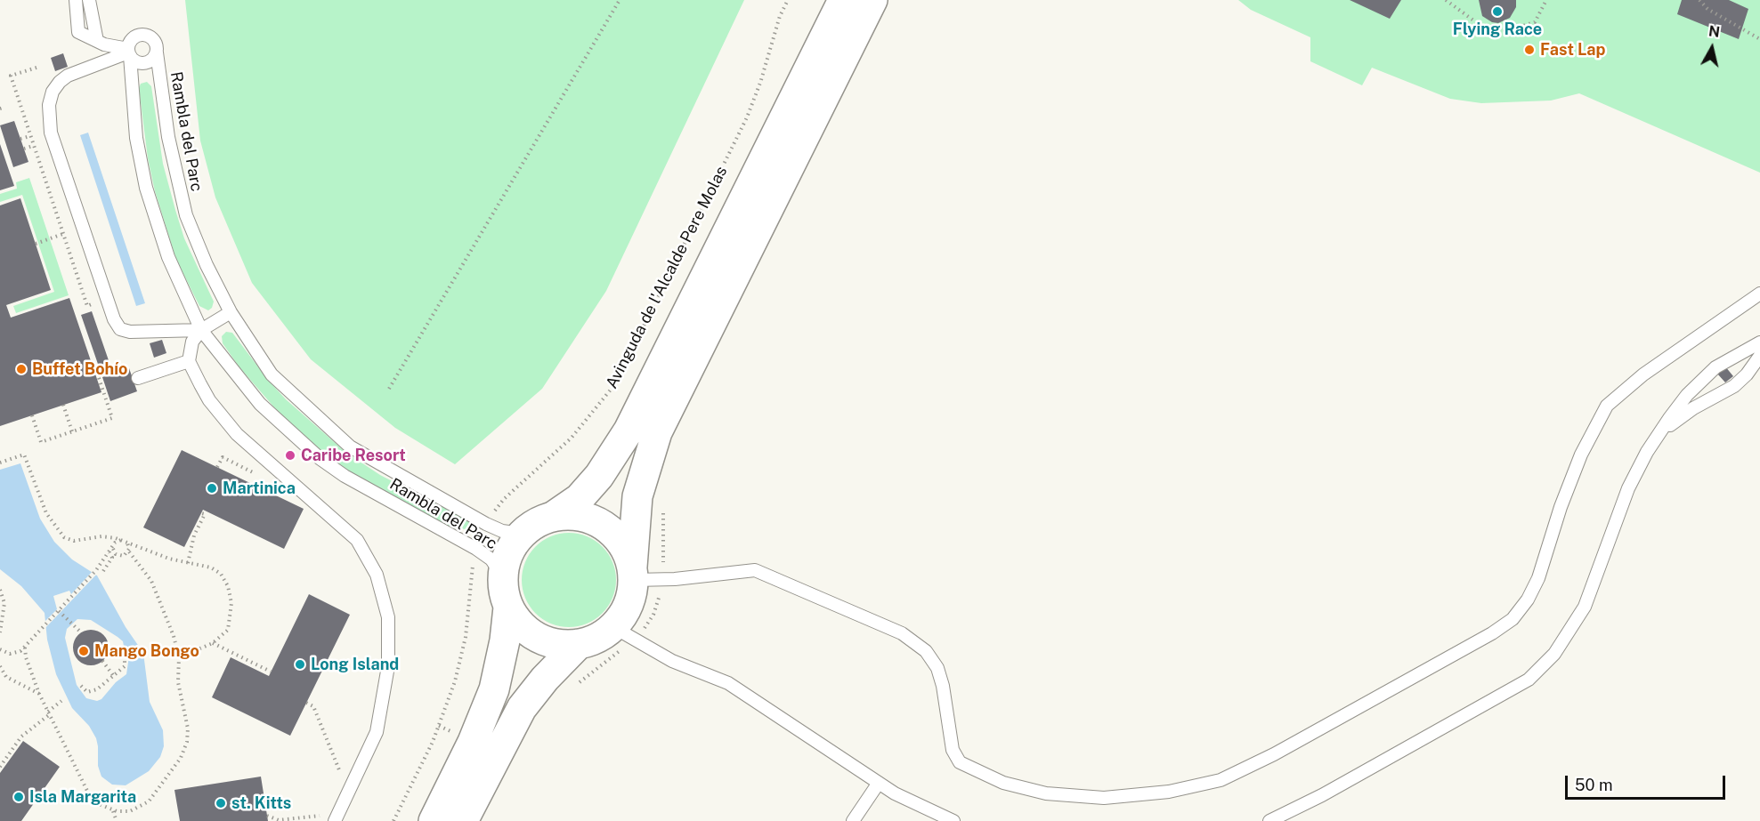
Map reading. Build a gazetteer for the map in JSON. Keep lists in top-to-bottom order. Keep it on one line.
{"streets":{"street":["Avinguda de l'Alcalde Pere Molas"],"lane":["Rambla del Parc"]},"crossings":[["Rambla del Parc","Avinguda de l'Alcalde Pere Molas"]],"places":["Flying Race","Fast Lap","Buffet Bohío","Caribe Resort","Martinica","Mango Bongo","Long Island","Isla Margarita","st. Kitts"],"scale_bar":"50 m","north":"top"}
